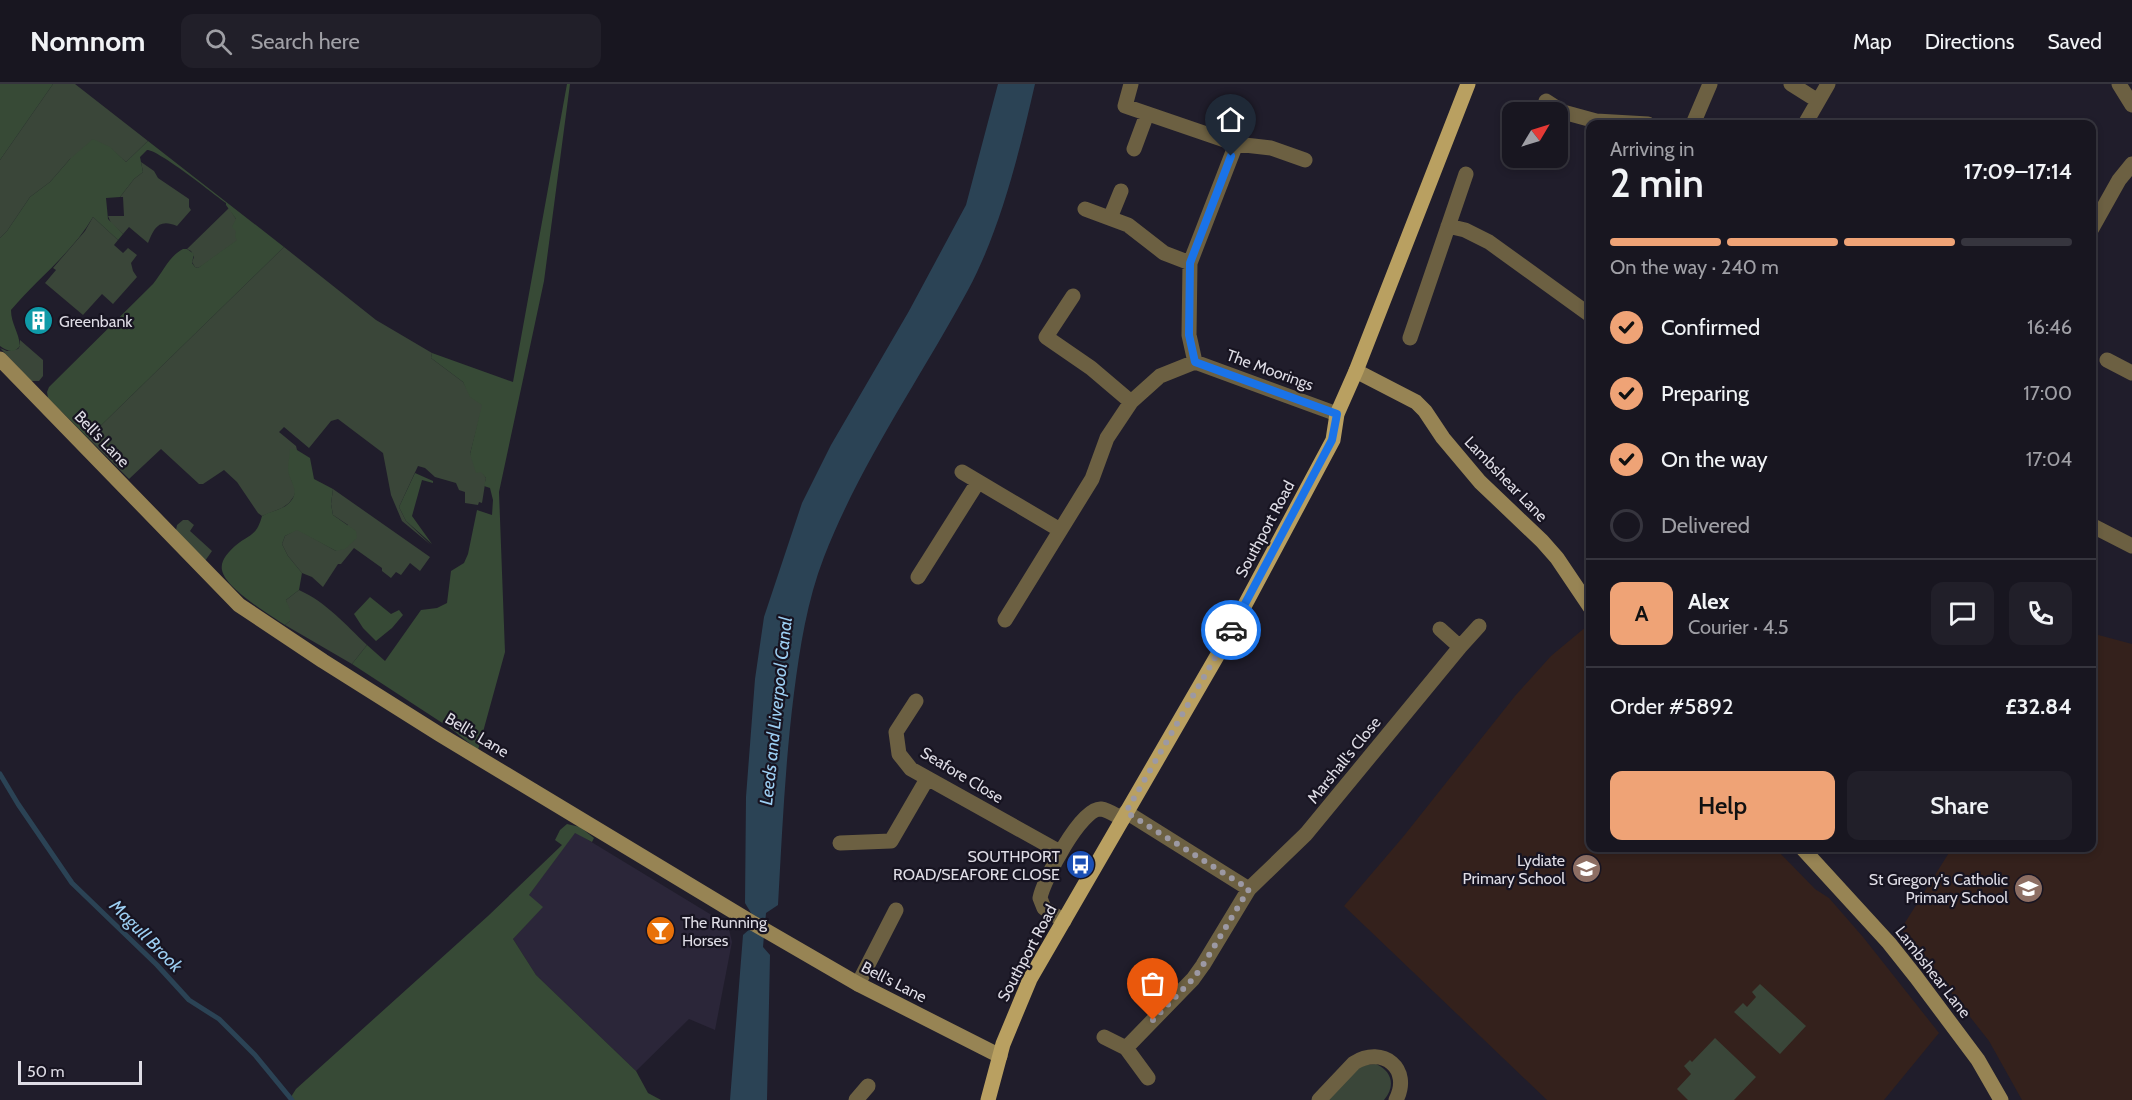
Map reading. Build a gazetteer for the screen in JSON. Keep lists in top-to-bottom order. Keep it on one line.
{"streets":{"main road":["Southport Road"],"street":["The Moorings","Bell's Lane","Lambshear Lane","Marshall's Close","Seafore Close"]},"crossings":[["The Moorings","Southport Road"],["Bell's Lane","Southport Road"],["Lambshear Lane","Southport Road"]],"water":["Leeds and Liverpool Canal","Magull Brook"],"places":{"building":["Greenbank"],"bus stop":["SOUTHPORT ROAD/SEAFORE CLOSE"],"school or university":["Lydiate Primary School","St Gregory's Catholic Primary School"],"bar":["The Running Horses"]},"scale_bar":"50 m","north":"top right","page":{"header":"Nomnom","search":"Search here","nav":["Map","Directions","Saved"],"heading":["2 min","Arriving in","17:09–17:14"],"panel":["Alex","Courier · 4.5","Order #5892","£32.84"],"bar":"On the way · 240 m","list":[["Confirmed","16:46"],["Preparing","17:00"],["On the way","17:04"],"Delivered"],"round":"A","buttons":["Help","Share"],"scale":"50 m"}}
